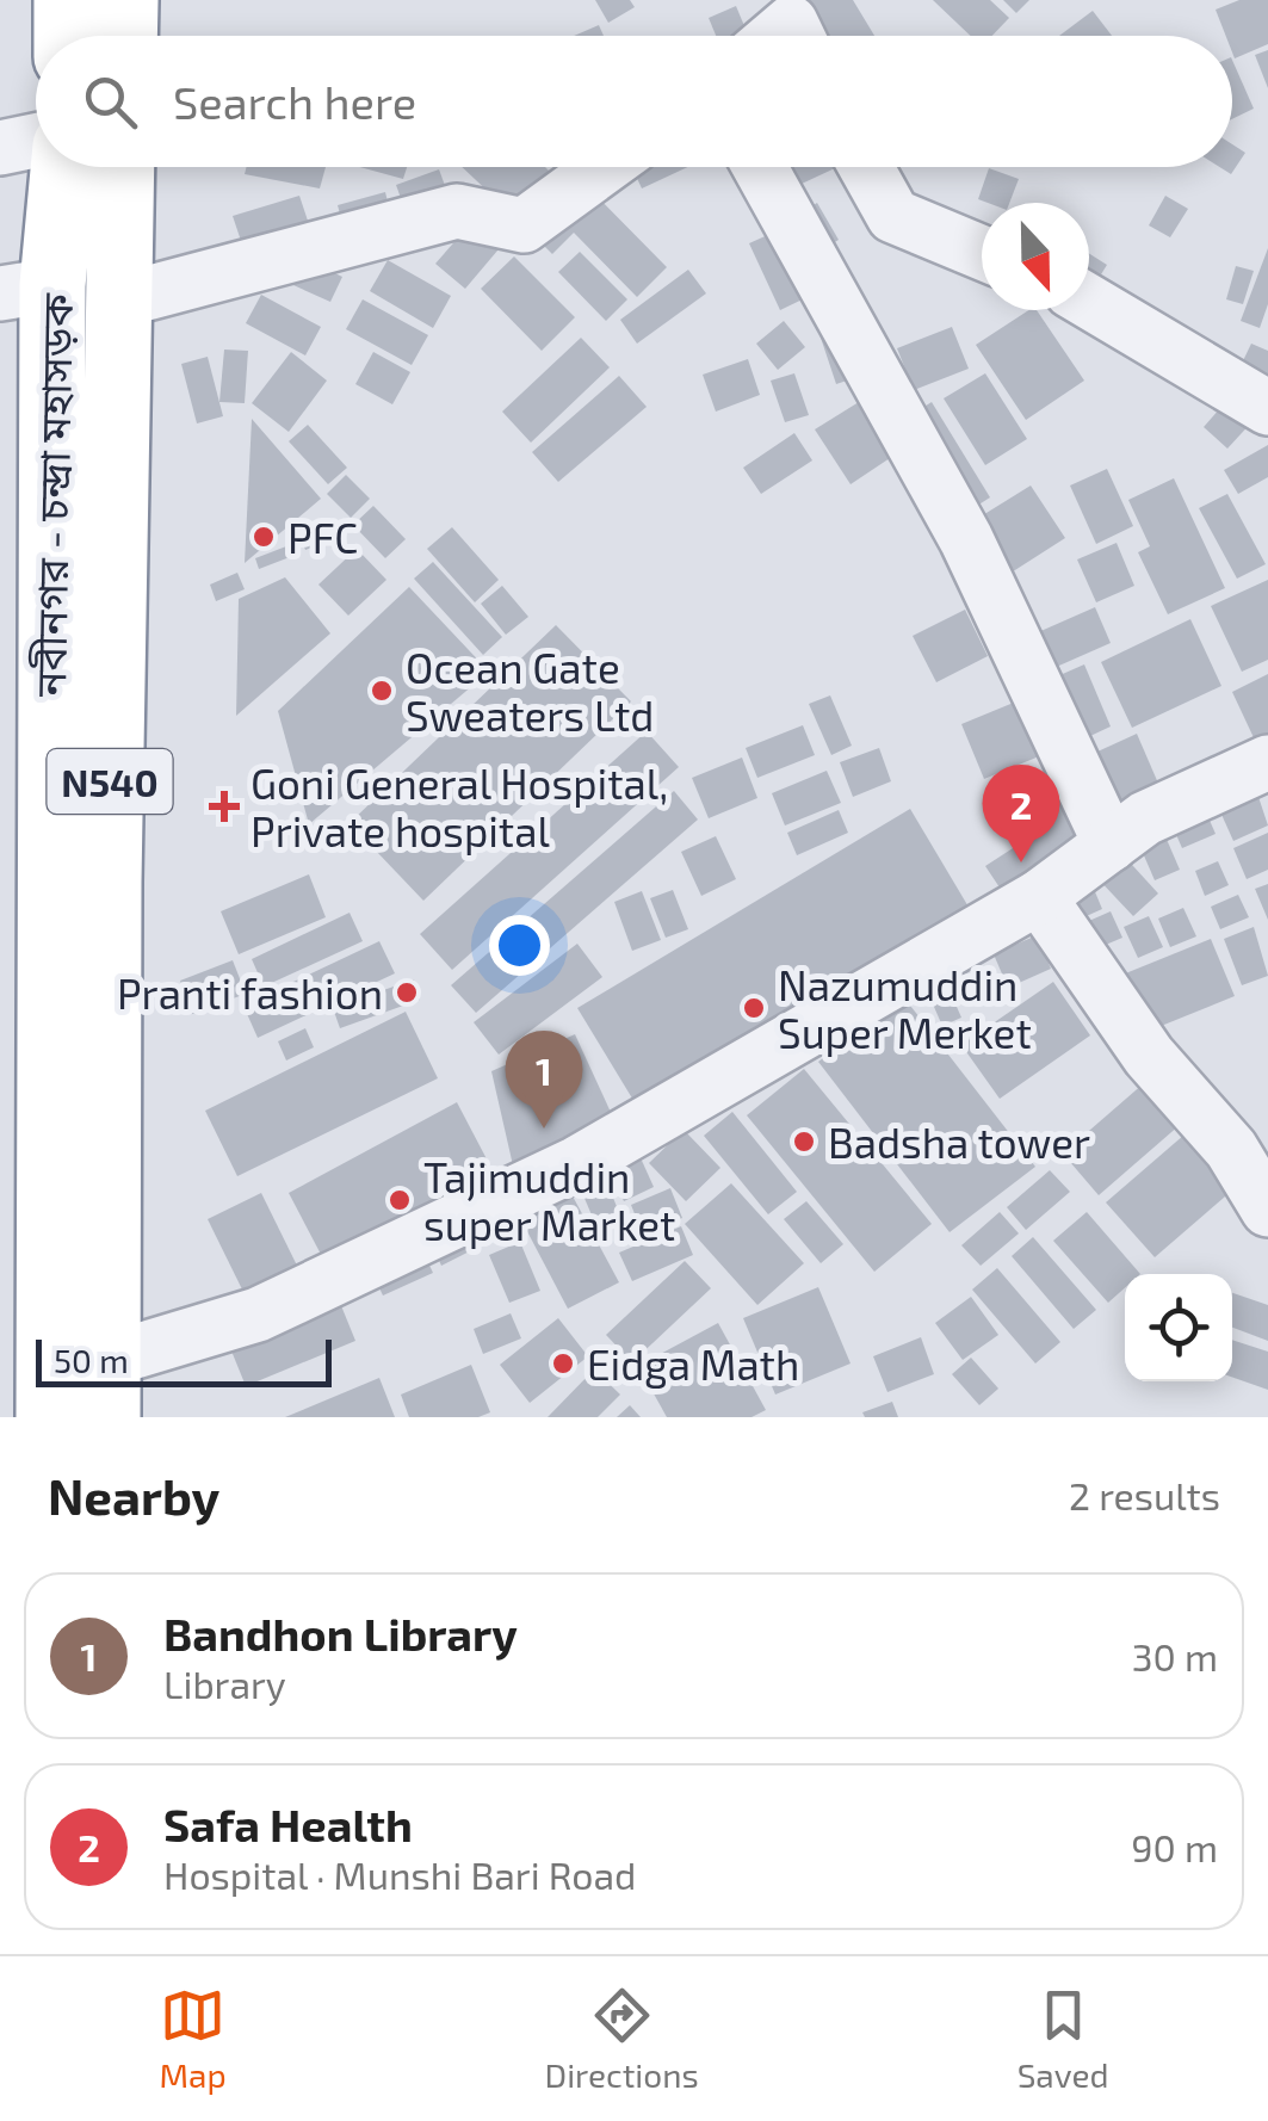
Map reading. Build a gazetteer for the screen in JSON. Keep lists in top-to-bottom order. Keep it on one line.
{"streets":{"highway":["নবীনগর - চন্দ্রা মহাসড়ক","N540"]},"places":{"other":["PFC","Ocean Gate Sweaters Ltd","Pranti fashion","Nazumuddin Super Merket","Badsha tower","Tajimuddin super Market","Eidga Math"],"health":["Goni General Hospital, Private hospital"]},"scale_bar":"50 m","north":"bottom","page":{"search":"Search here","pins":["2","1"],"scale":"50 m","heading":["Nearby","2 results"],"list":[{"mark":"1","name":"Bandhon Library","note":"Library","value":"30 m"},{"mark":"2","name":"Safa Health","note":"Hospital · Munshi Bari Road","value":"90 m"}],"nav":["Map","Directions","Saved"]}}
